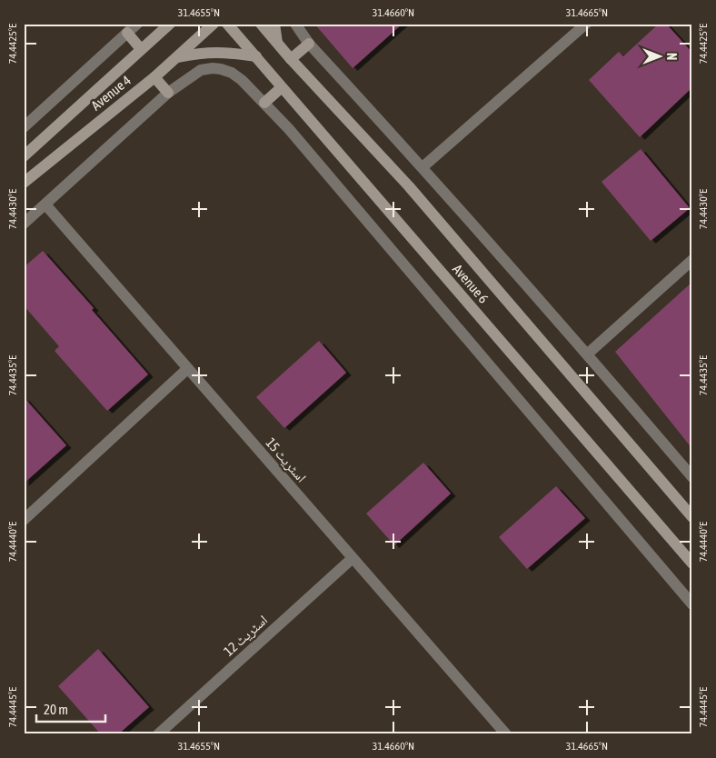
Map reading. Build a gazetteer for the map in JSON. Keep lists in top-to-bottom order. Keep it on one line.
{"streets":{"main road":["Avenue 4","Avenue 6"],"street":["اسٹریٹ 15","اسٹریٹ 12"]},"crossings":[["اسٹریٹ 15","اسٹریٹ 12"]],"scale_bar":"20 m","north":"right","coordinates":["31.4655°N","31.4660°N","31.4665°N","74.4425°E","74.4430°E","74.4435°E","74.4440°E","74.4445°E"]}
